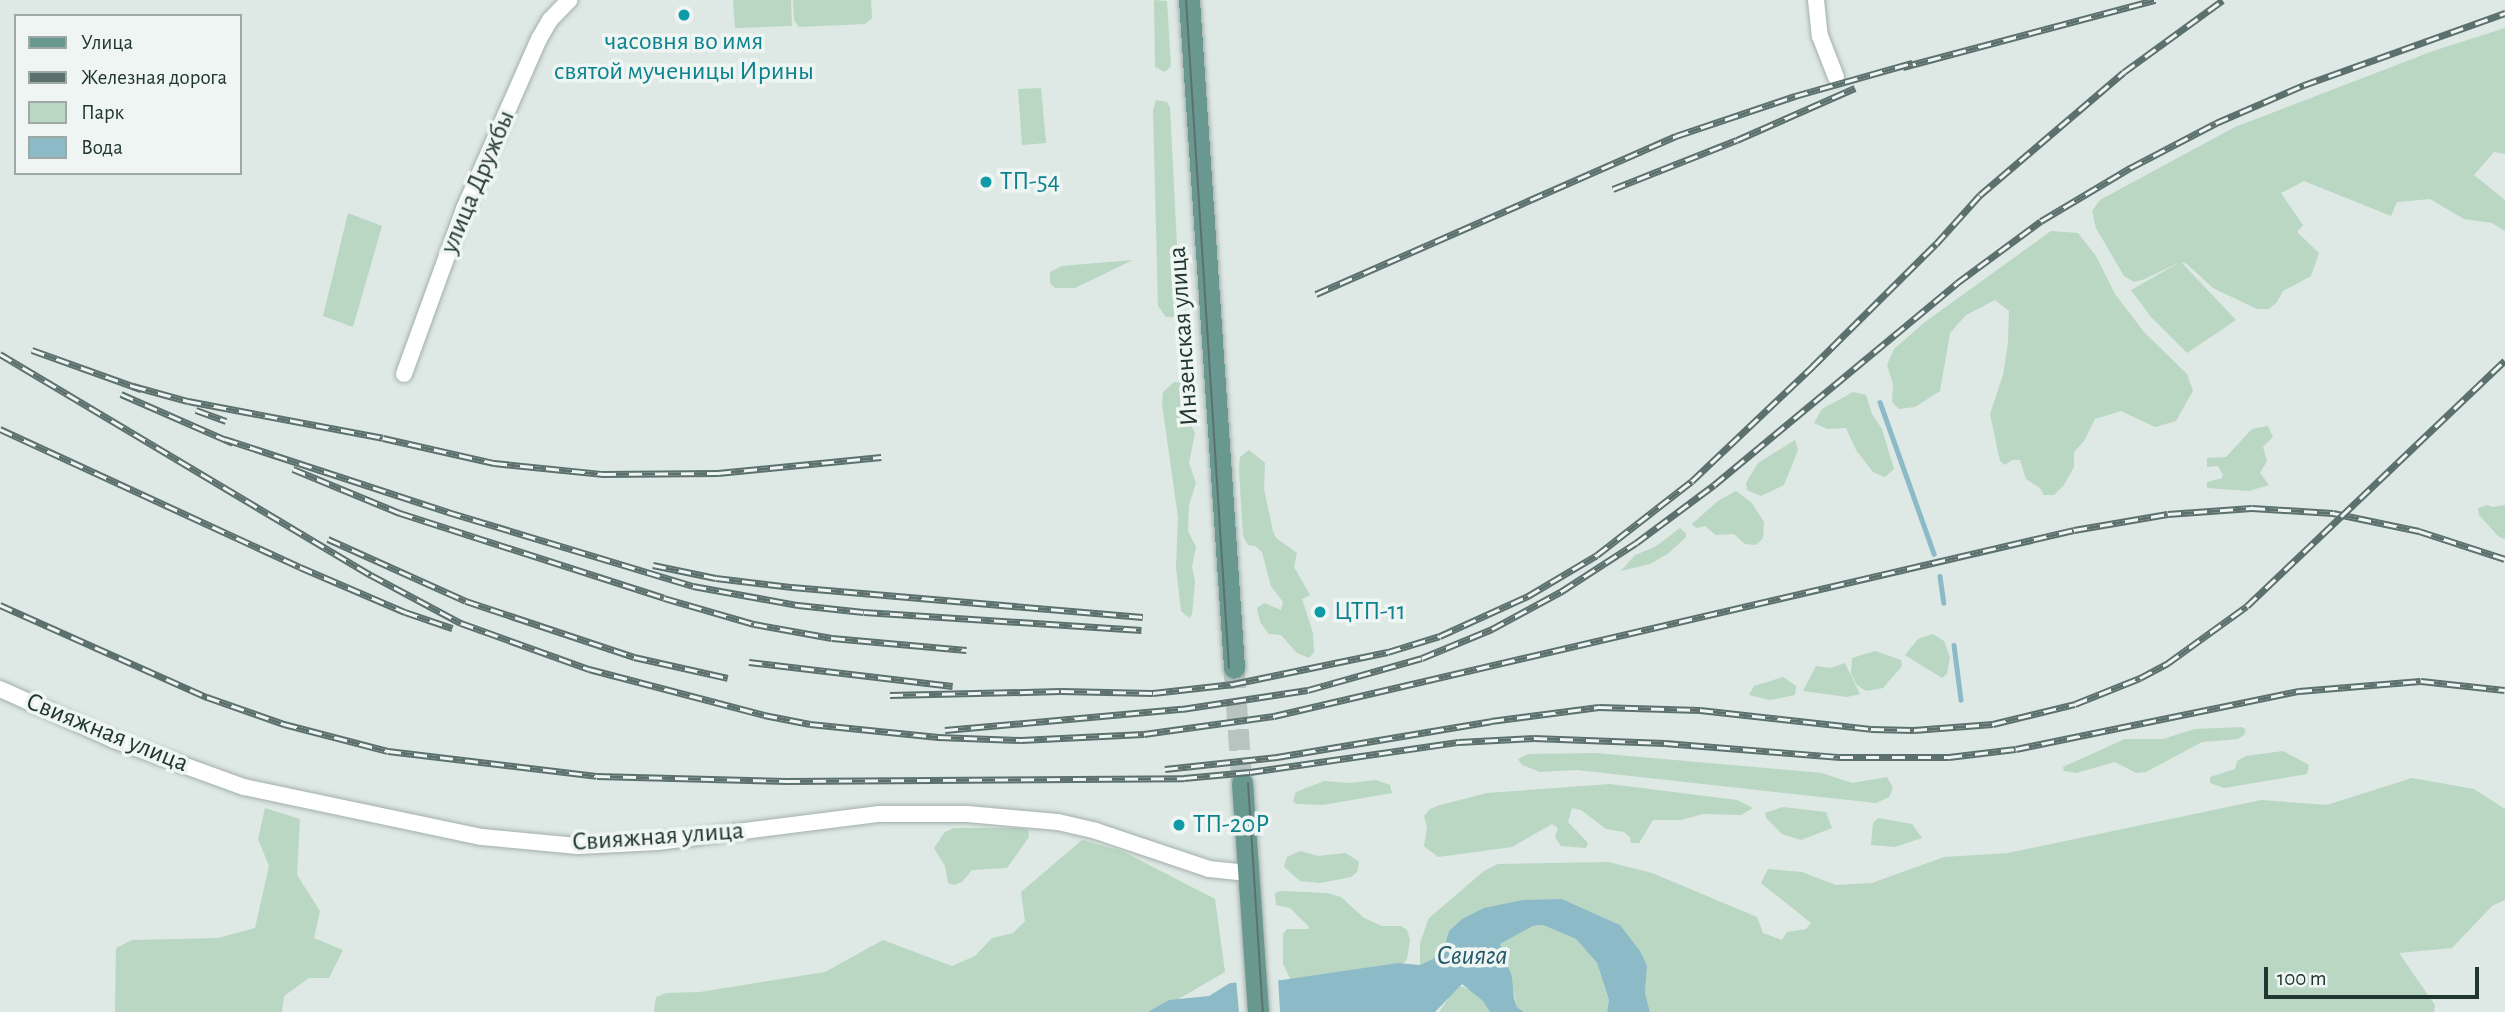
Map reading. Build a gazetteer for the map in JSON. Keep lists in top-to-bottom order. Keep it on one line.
{"streets":{"main road":["Инзенская улица"],"street":["улица Дружбы","Свияжная улица"]},"water":["Свияга"],"places":["часовня во имя святой мученицы Ирины","ТП-54","ЦТП-11","ТП-20Р"],"legend":["Улица","Железная дорога","Парк","Вода"],"scale_bar":"100 m"}
